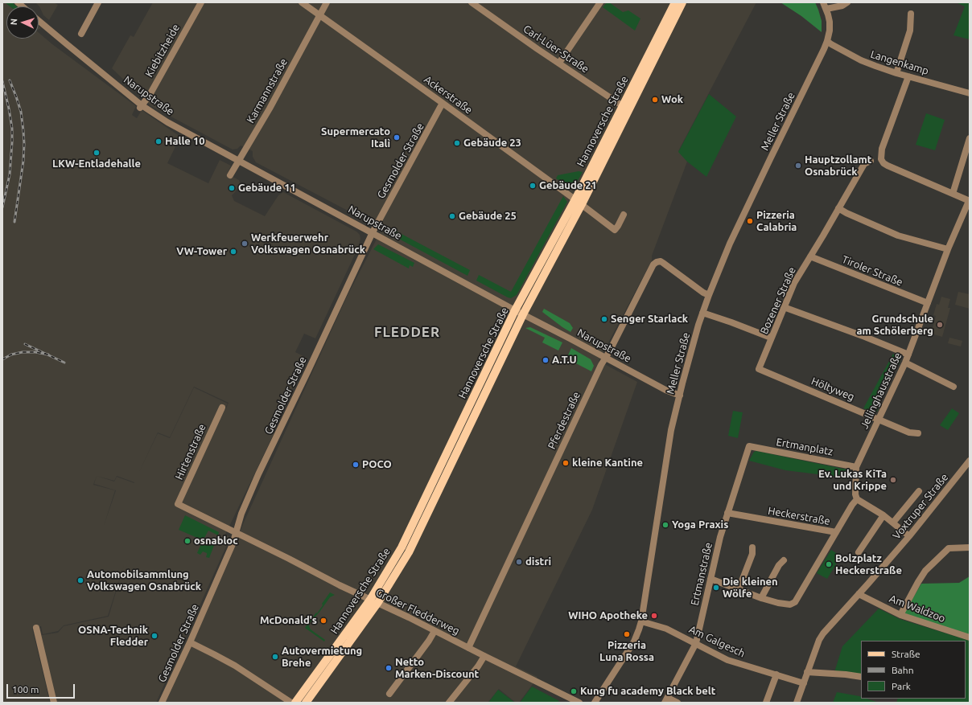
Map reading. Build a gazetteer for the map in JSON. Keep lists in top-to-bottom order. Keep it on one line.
{"streets":{"main road":["Hannoversche Straße"],"street":["Carl-Lüer-Straße","Kiebitzheide","Langenkamp","Karmannstraße","Ackerstraße","Narupstraße","Meller Straße","Gesmolder Straße","Tiroler Straße","Bozener Straße","Höltyweg","Jellinghausstraße","Pferdestraße","Ertmanplatz","Hirtenstraße","Voxtruper Straße","Heckerstraße","Ertmanstraße","Am Waldzoo","Großer Fledderweg","Am Galgesch"]},"crossings":[["Carl-Lüer-Straße","Hannoversche Straße"],["Kiebitzheide","Narupstraße"],["Langenkamp","Meller Straße"],["Karmannstraße","Ackerstraße"],["Karmannstraße","Narupstraße"],["Ackerstraße","Hannoversche Straße"],["Ackerstraße","Gesmolder Straße"],["Narupstraße","Hannoversche Straße"],["Narupstraße","Meller Straße"],["Narupstraße","Gesmolder Straße"],["Narupstraße","Pferdestraße"],["Hannoversche Straße","Großer Fledderweg"],["Meller Straße","Pferdestraße"],["Meller Straße","Am Galgesch"],["Gesmolder Straße","Großer Fledderweg"],["Tiroler Straße","Bozener Straße"],["Tiroler Straße","Jellinghausstraße"],["Bozener Straße","Höltyweg"],["Höltyweg","Jellinghausstraße"],["Jellinghausstraße","Ertmanplatz"],["Jellinghausstraße","Heckerstraße"],["Pferdestraße","Großer Fledderweg"],["Ertmanplatz","Ertmanstraße"],["Hirtenstraße","Großer Fledderweg"],["Voxtruper Straße","Am Waldzoo"],["Voxtruper Straße","Am Galgesch"],["Heckerstraße","Ertmanstraße"],["Ertmanstraße","Am Galgesch"]],"districts":["FLEDDER"],"places":["Wok","Supermercato Italì","Halle 10","Gebäude 23","LKW-Entladehalle","Hauptzollamt Osnabrück","Gebäude 21","Gebäude 11","Gebäude 25","Pizzeria Calabria","Werkfeuerwehr Volkswagen Osnabrück","VW-Tower","Senger Starlack","Grundschule am Schölerberg","A.T.U","kleine Kantine","POCO","Ev. Lukas KiTa und Krippe","Yoga Praxis","osnabloc","distri","Bolzplatz Heckerstraße","Automobilsammlung Volkswagen Osnabrück","Die kleinen Wölfe","WIHO Apotheke","McDonald's","Pizzeria Luna Rossa","OSNA-Technik Fledder","Autovermietung Brehe","Netto Marken-Discount","Kung fu academy Black belt"],"legend":["Straße","Bahn","Park"],"scale_bar":"100 m","north":"left"}
